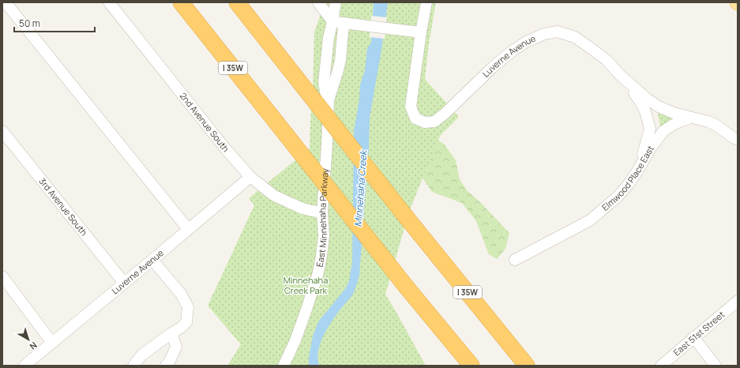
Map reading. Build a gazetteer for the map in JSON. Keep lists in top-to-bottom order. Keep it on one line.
{"streets":{"highway":["I 35W"],"street":["Luverne Avenue","2nd Avenue South","Elmwood Place East","3rd Avenue South","East Minnehaha Parkway","East 51st Street"]},"crossings":[["Luverne Avenue","2nd Avenue South"],["Luverne Avenue","Elmwood Place East"],["Luverne Avenue","3rd Avenue South"],["2nd Avenue South","East Minnehaha Parkway"]],"water":["Minnehaha Creek"],"parks":["Minnehaha Creek Park"],"scale_bar":"50 m","north":"bottom right"}
